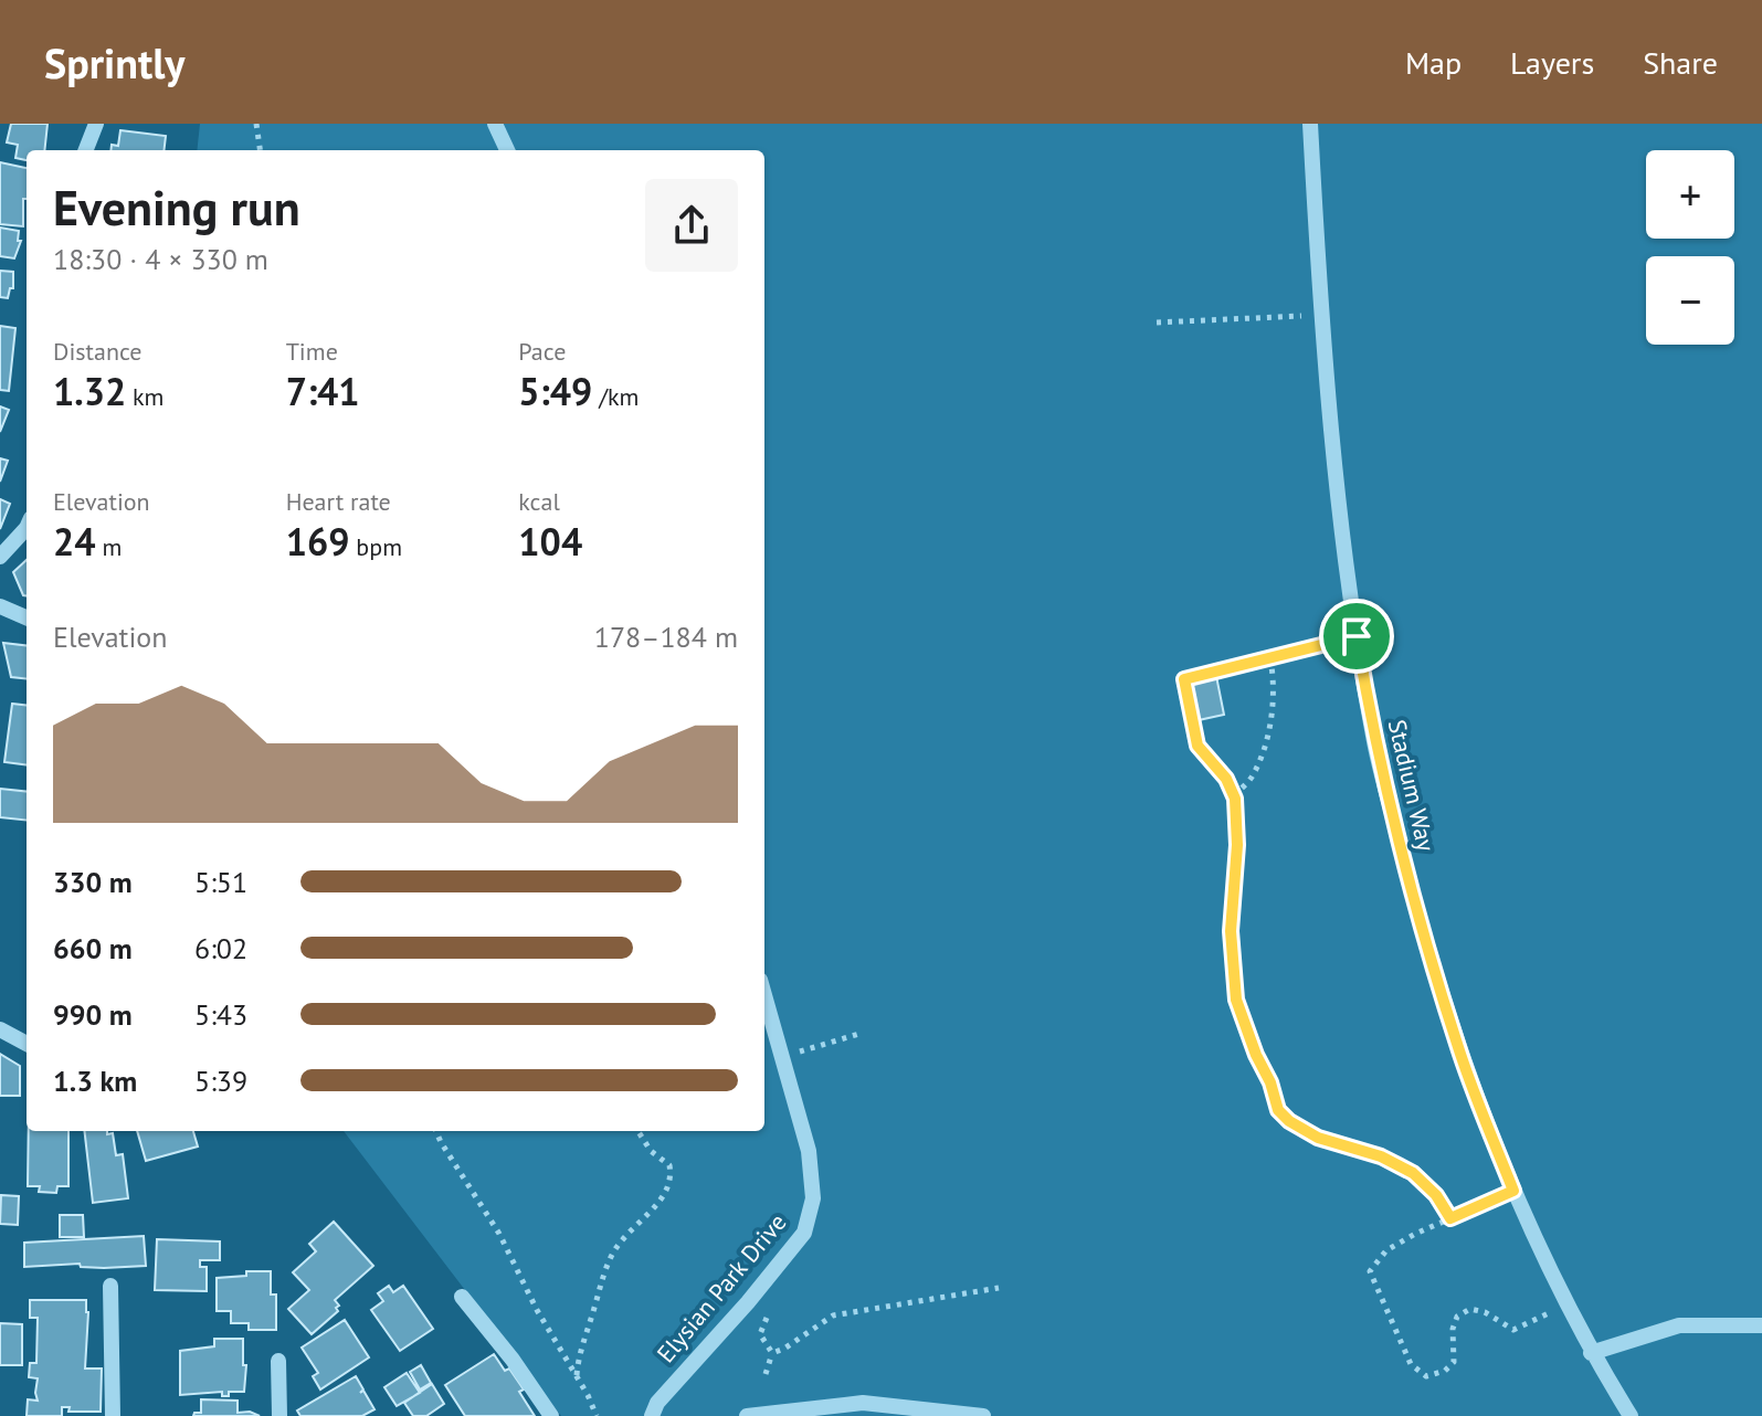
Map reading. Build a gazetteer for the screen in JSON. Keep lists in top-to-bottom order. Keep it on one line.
{"streets":{"street":["Stadium Way","Elysian Park Drive"]},"page":{"header":"Sprintly","nav":["Map","Layers","Share"],"map_buttons":["+","−"],"heading":["Evening run","18:30 · 4 × 330 m"],"stats":[["Distance","1.32 km"],["Time","7:41"],["Pace","5:49 /km"],["Elevation","24 m"],["Heart rate","169 bpm"],["kcal","104"]],"chart":["Elevation","178–184 m"],"list":[{"name":"330 m","note":"5:51"},{"name":"660 m","note":"6:02"},{"name":"990 m","note":"5:43"},{"name":"1.3 km","note":"5:39"}]}}
